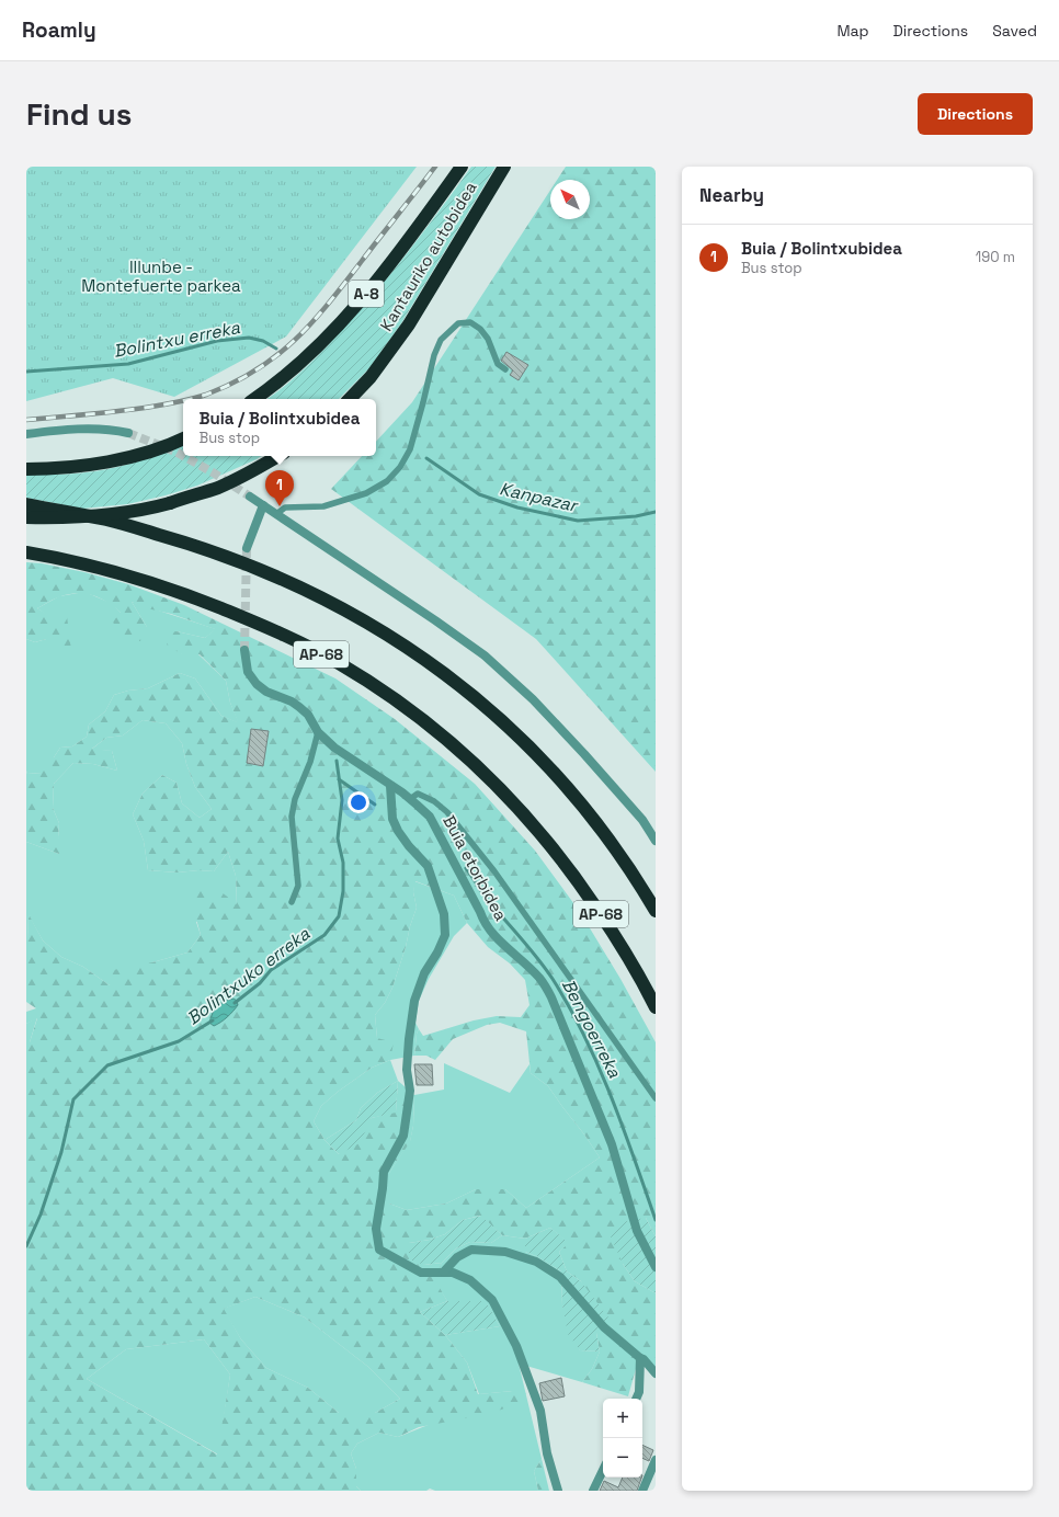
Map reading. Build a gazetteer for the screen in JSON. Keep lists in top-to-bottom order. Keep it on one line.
{"streets":{"highway":["Kantauriko autobidea","A-8","AP-68"],"street":["Buia etorbidea"]},"water":["Bolintxu erreka","Kanpazar","Bolintxuko erreka","Bengoerreka"],"parks":["Illunbe - Montefuerte parkea"],"north":"top left","page":{"header":"Roamly","nav":["Map","Directions","Saved"],"buttons":"Directions","title":"Find us","heading":"Nearby","list":[{"mark":"1","name":"Buia / Bolintxubidea","note":"Bus stop","value":"190 m"}],"popup":["Buia / Bolintxubidea","Bus stop"],"pins":"1","map_buttons":["+","−"]}}
